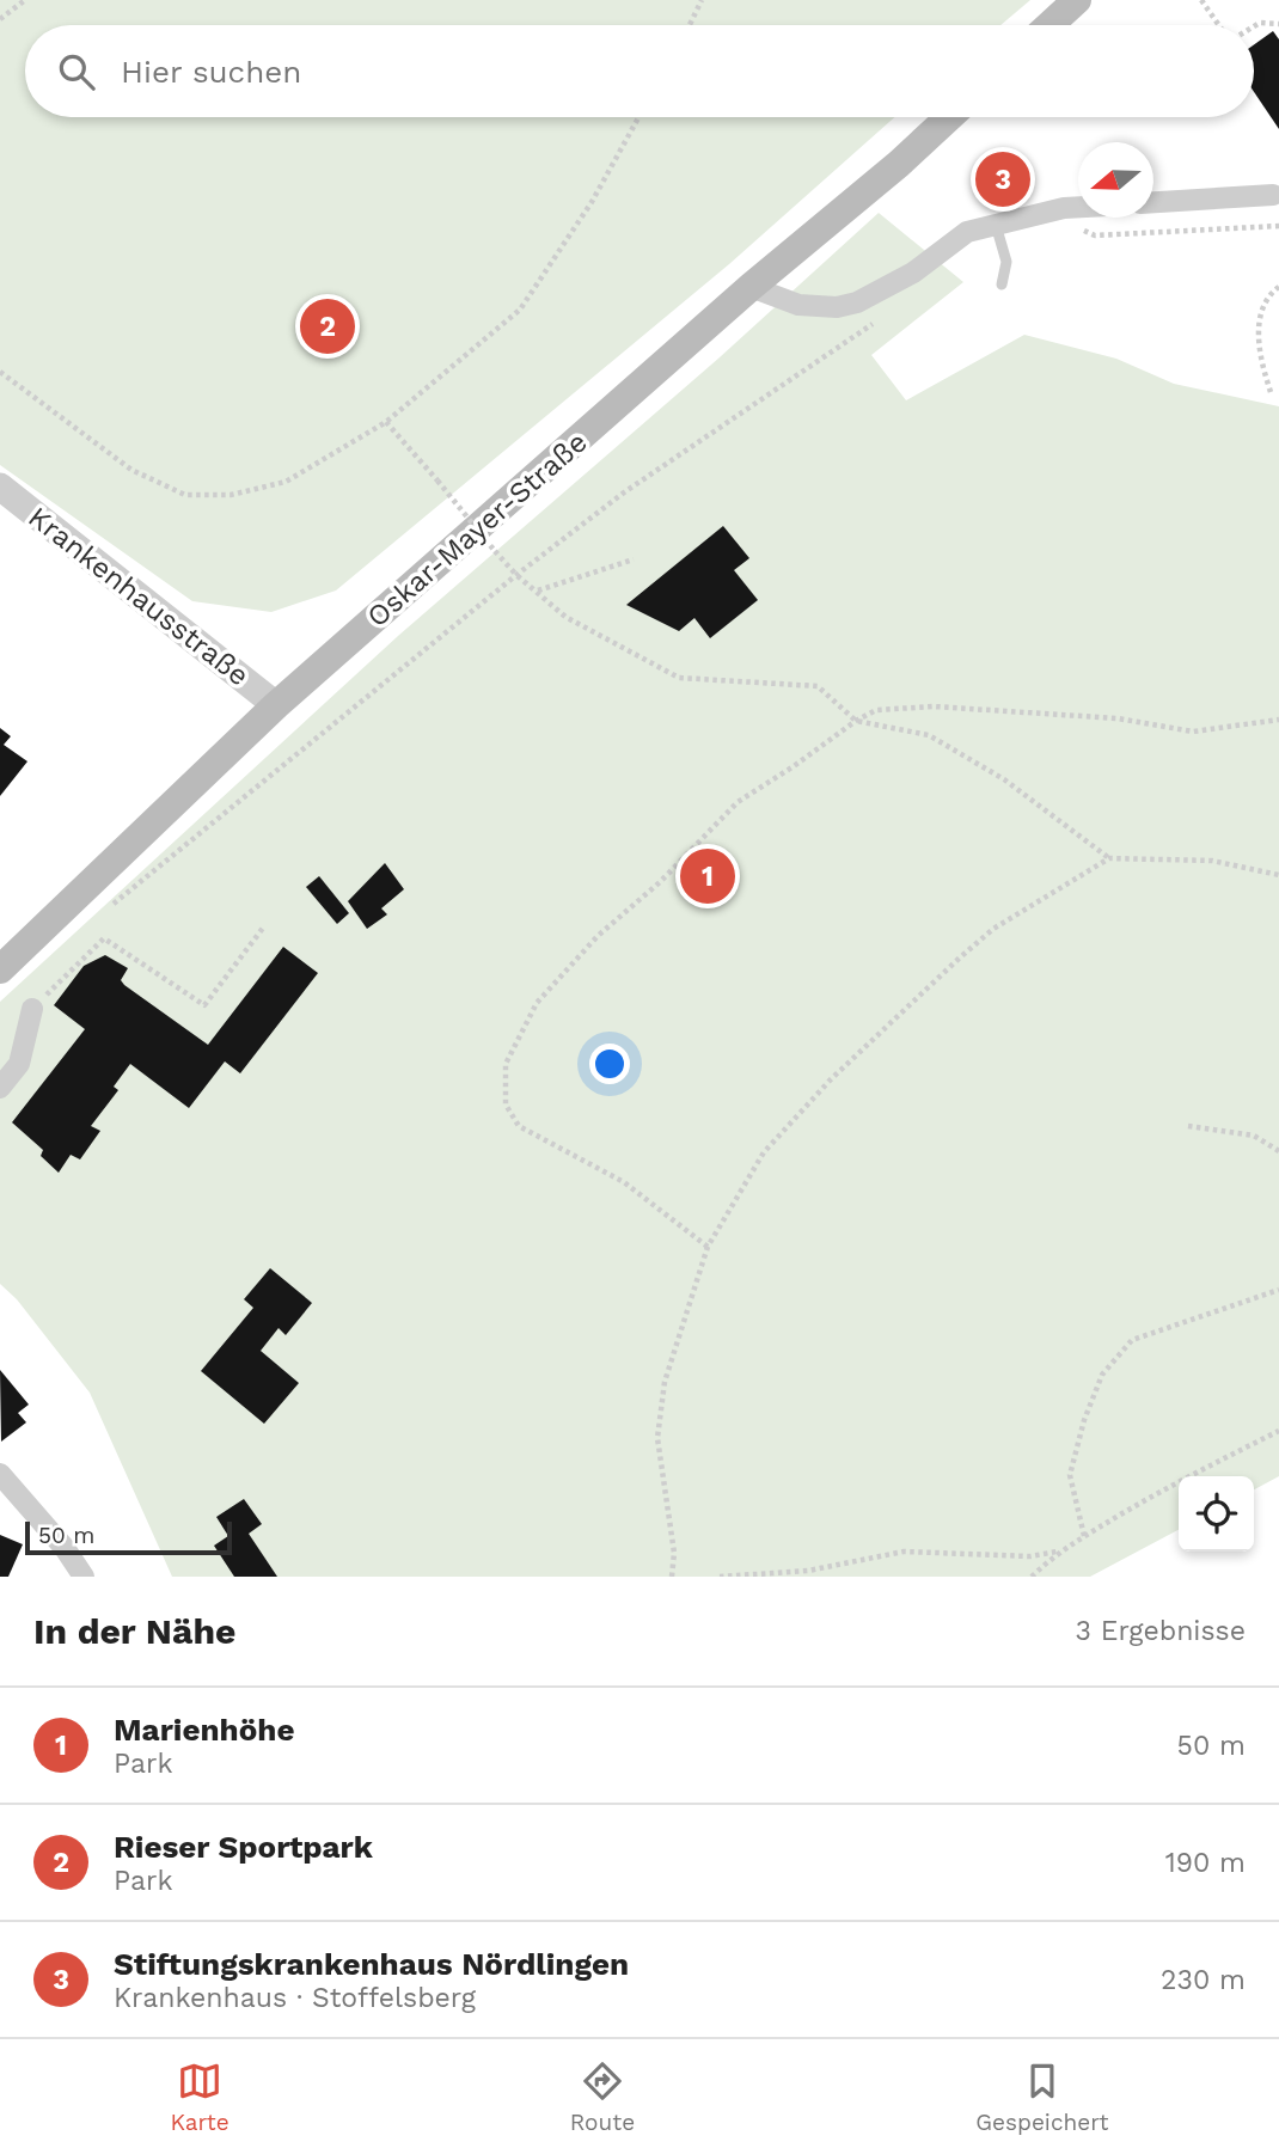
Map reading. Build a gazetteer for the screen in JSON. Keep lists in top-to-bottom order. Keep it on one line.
{"streets":{"main road":["Oskar-Mayer-Straße"],"street":["Krankenhausstraße"]},"crossings":[["Oskar-Mayer-Straße","Krankenhausstraße"]],"scale_bar":"50 m","north":"left","page":{"search":"Hier suchen","pins":["3","2","1"],"scale":"50 m","heading":["In der Nähe","3 Ergebnisse"],"list":[{"mark":"1","name":"Marienhöhe","note":"Park","value":"50 m"},{"mark":"2","name":"Rieser Sportpark","note":"Park","value":"190 m"},{"mark":"3","name":"Stiftungskrankenhaus Nördlingen","note":"Krankenhaus · Stoffelsberg","value":"230 m"}],"nav":["Karte","Route","Gespeichert"]}}
